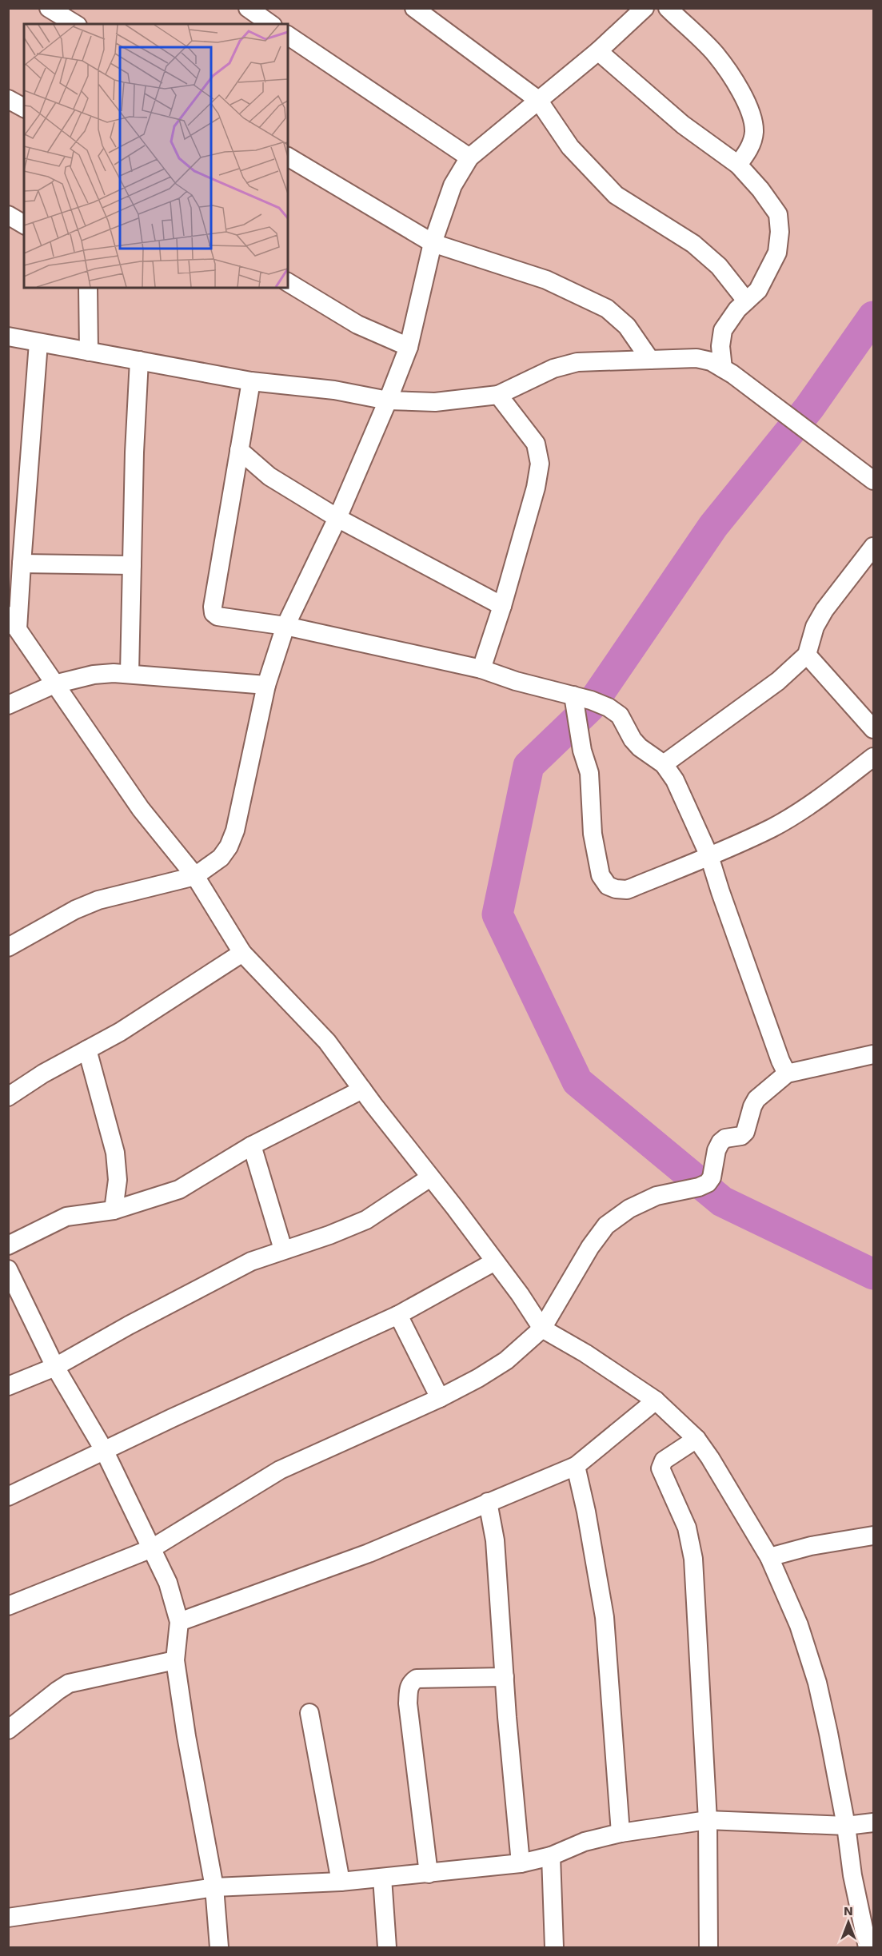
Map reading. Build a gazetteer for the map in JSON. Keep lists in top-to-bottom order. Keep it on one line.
{"north":"top"}
